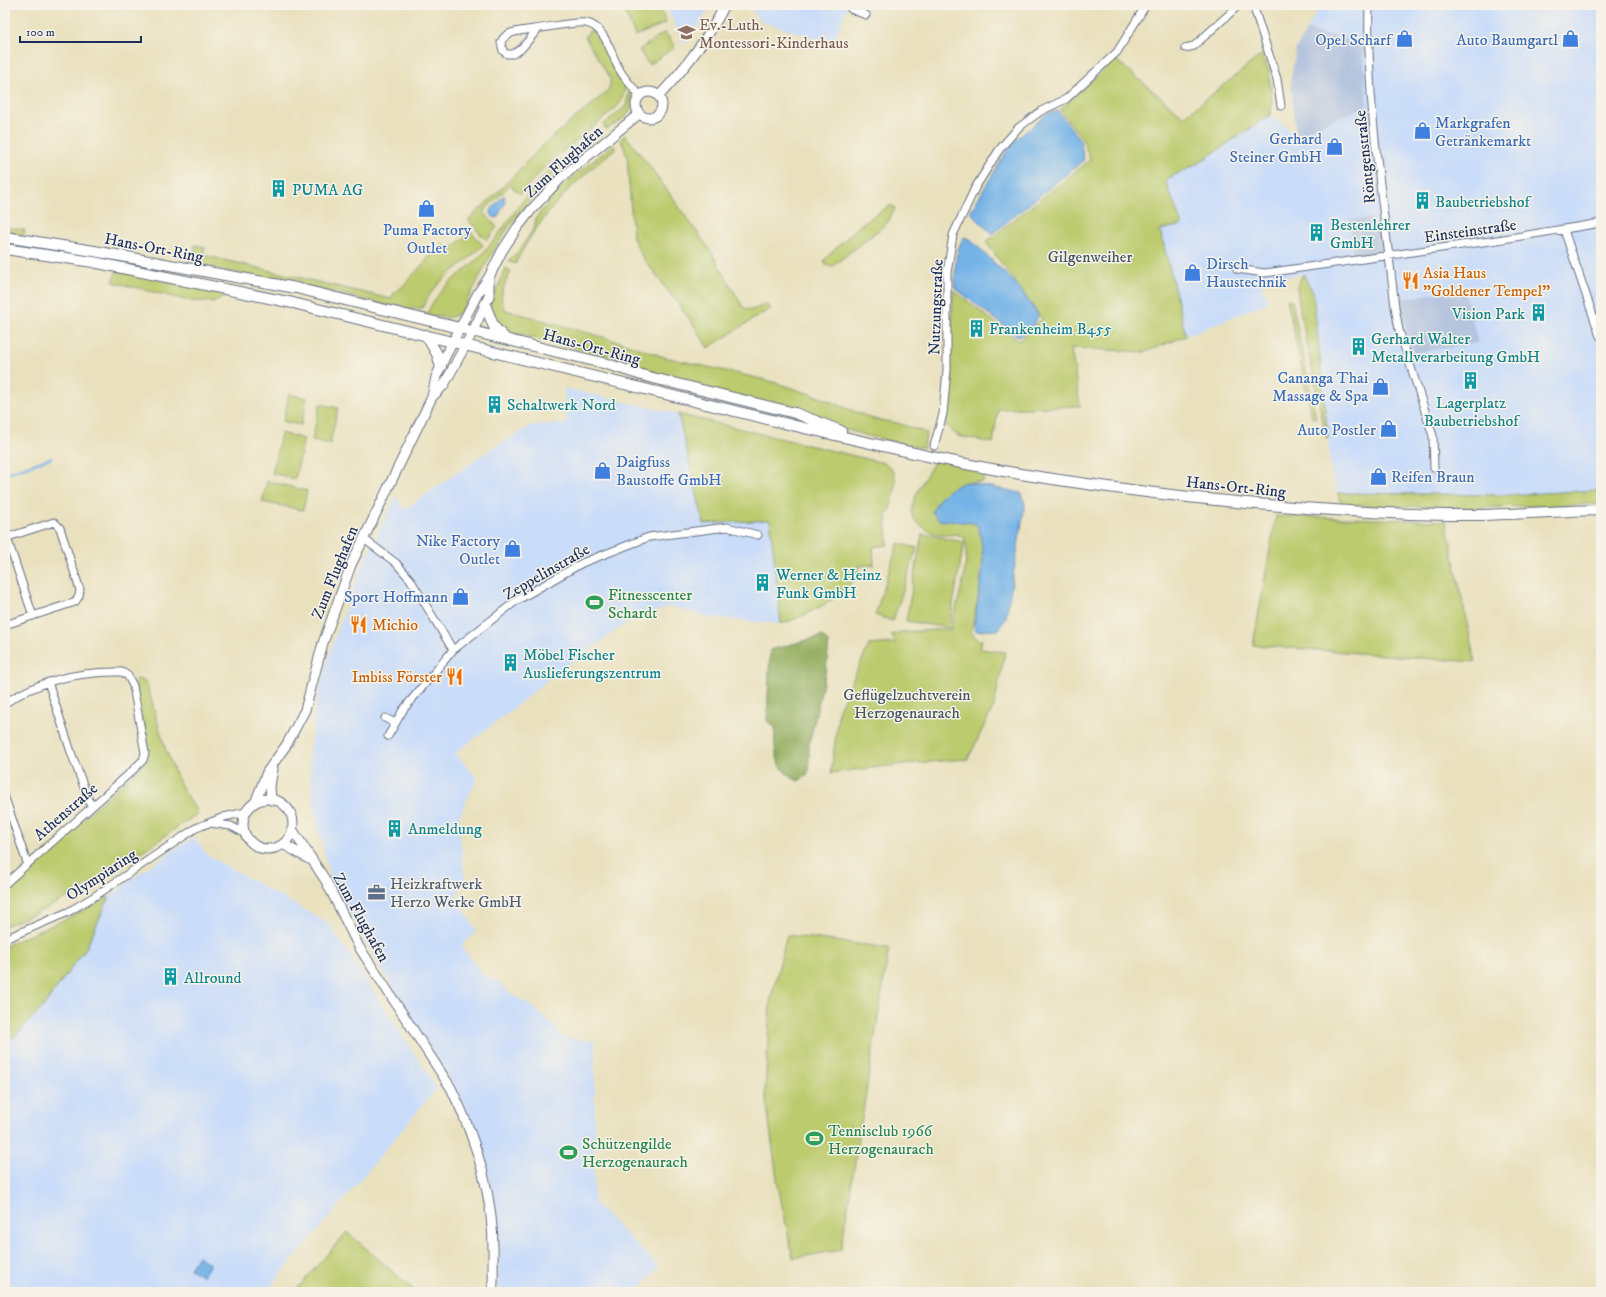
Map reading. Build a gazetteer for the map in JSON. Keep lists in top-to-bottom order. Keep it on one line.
{"streets":{"main road":["Hans-Ort-Ring"],"street":["Röntgenstraße","Zum Flughafen","Einsteinstraße","Nutzungstraße","Zeppelinstraße","Athenstraße","Olympiaring"]},"crossings":[["Röntgenstraße","Einsteinstraße"],["Zum Flughafen","Hans-Ort-Ring"],["Zum Flughafen","Olympiaring"]],"parks":["Gilgenweiher","Geflügelzuchtverein Herzogenaurach"],"places":{"school or university":["Ev.-Luth. Montessori-Kinderhaus"],"shop":["Opel Scharf","Auto Baumgartl","Markgrafen Getränkemarkt","Gerhard Steiner GmbH","Puma Factory Outlet","Dirsch Haustechnik","Cananga Thai Massage & Spa","Auto Postler","Daigfuss Baustoffe GmbH","Reifen Braun","Nike Factory Outlet","Sport Hoffmann"],"building":["PUMA AG","Baubetriebshof","Bestenlehrer GmbH","Vision Park","Frankenheim B455","Gerhard Walter Metallverarbeitung GmbH","Lagerplatz Baubetriebshof","Schaltwerk Nord","Werner & Heinz Funk GmbH","Möbel Fischer Auslieferungszentrum","Anmeldung","Allround"],"restaurant":["Asia Haus \"Goldener Tempel\"","Michio","Imbiss Förster"],"sports":["Fitnesscenter Schardt","Tennisclub 1966 Herzogenaurach","Schützengilde Herzogenaurach"],"office":["Heizkraftwerk Herzo Werke GmbH"]},"scale_bar":"100 m"}
